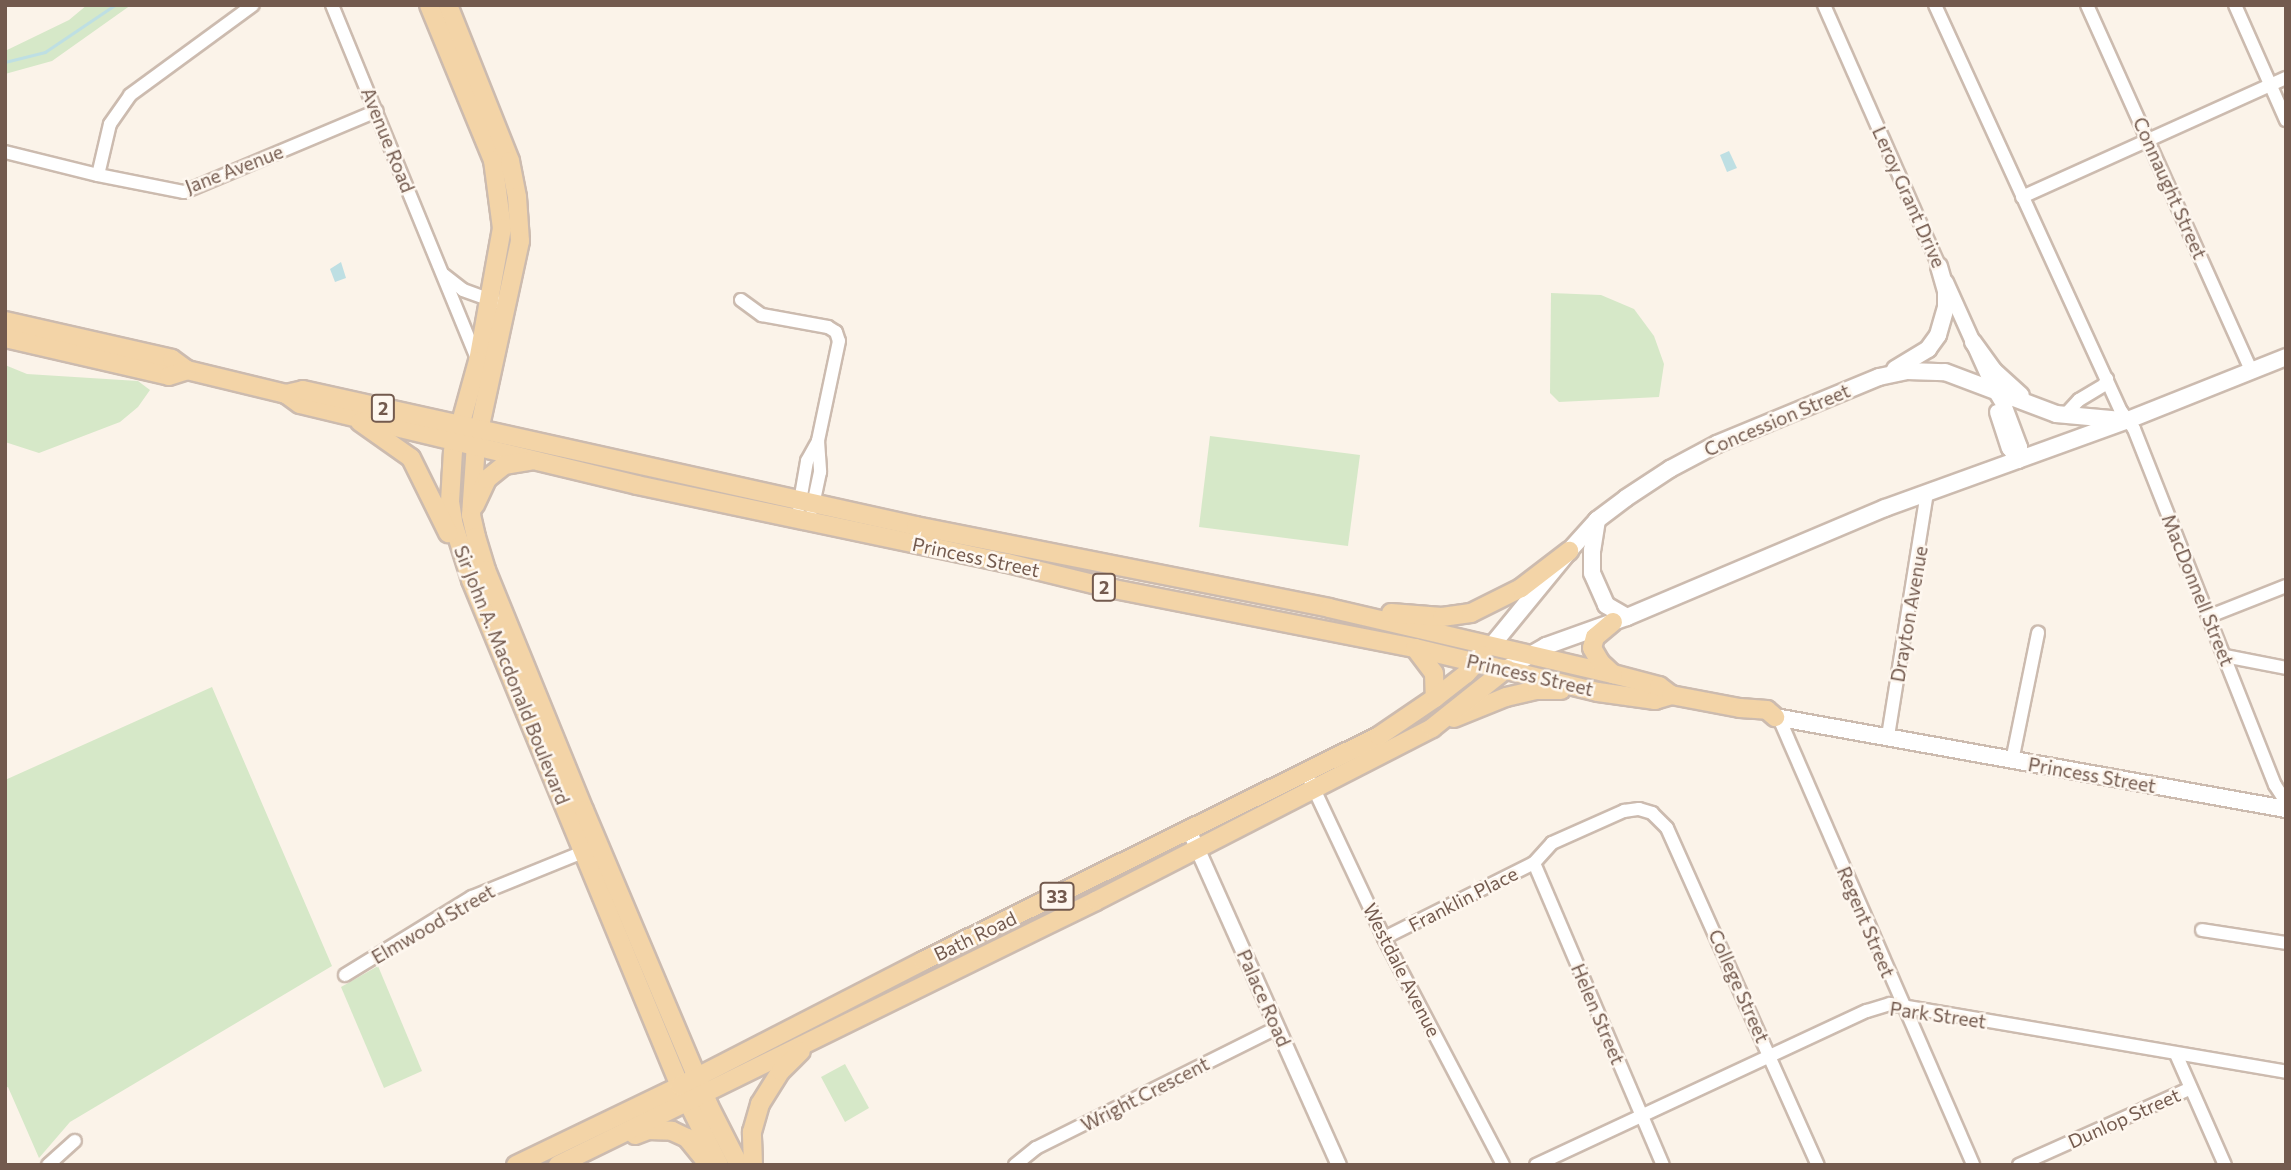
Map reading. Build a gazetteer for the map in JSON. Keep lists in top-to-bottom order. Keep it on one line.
{"streets":{"main road":["2","Concession Street","Princess Street","Sir John A. Macdonald Boulevard","33","Bath Road"],"street":["Avenue Road","Jane Avenue","Connaught Street","Leroy Grant Drive","MacDonnell Street","Drayton Avenue","Franklin Place","Regent Street","Elmwood Street","Westdale Avenue","College Street","Palace Road","Helen Street","Park Street","Wright Crescent","Dunlop Street"]},"crossings":[["Avenue Road","Jane Avenue"],["Avenue Road","Sir John A. Macdonald Boulevard"],["Connaught Street","Concession Street"],["Leroy Grant Drive","Concession Street"],["Concession Street","Princess Street"],["Concession Street","MacDonnell Street"],["Concession Street","Drayton Avenue"],["Concession Street","Bath Road"],["Princess Street","Drayton Avenue"],["Princess Street","Sir John A. Macdonald Boulevard"],["Princess Street","Regent Street"],["Princess Street","Bath Road"],["Sir John A. Macdonald Boulevard","Elmwood Street"],["Sir John A. Macdonald Boulevard","Bath Road"],["Franklin Place","Westdale Avenue"],["Franklin Place","College Street"],["Franklin Place","Helen Street"],["Regent Street","Park Street"],["Bath Road","Westdale Avenue"],["Bath Road","Palace Road"],["College Street","Park Street"],["Palace Road","Wright Crescent"],["Helen Street","Park Street"]]}
